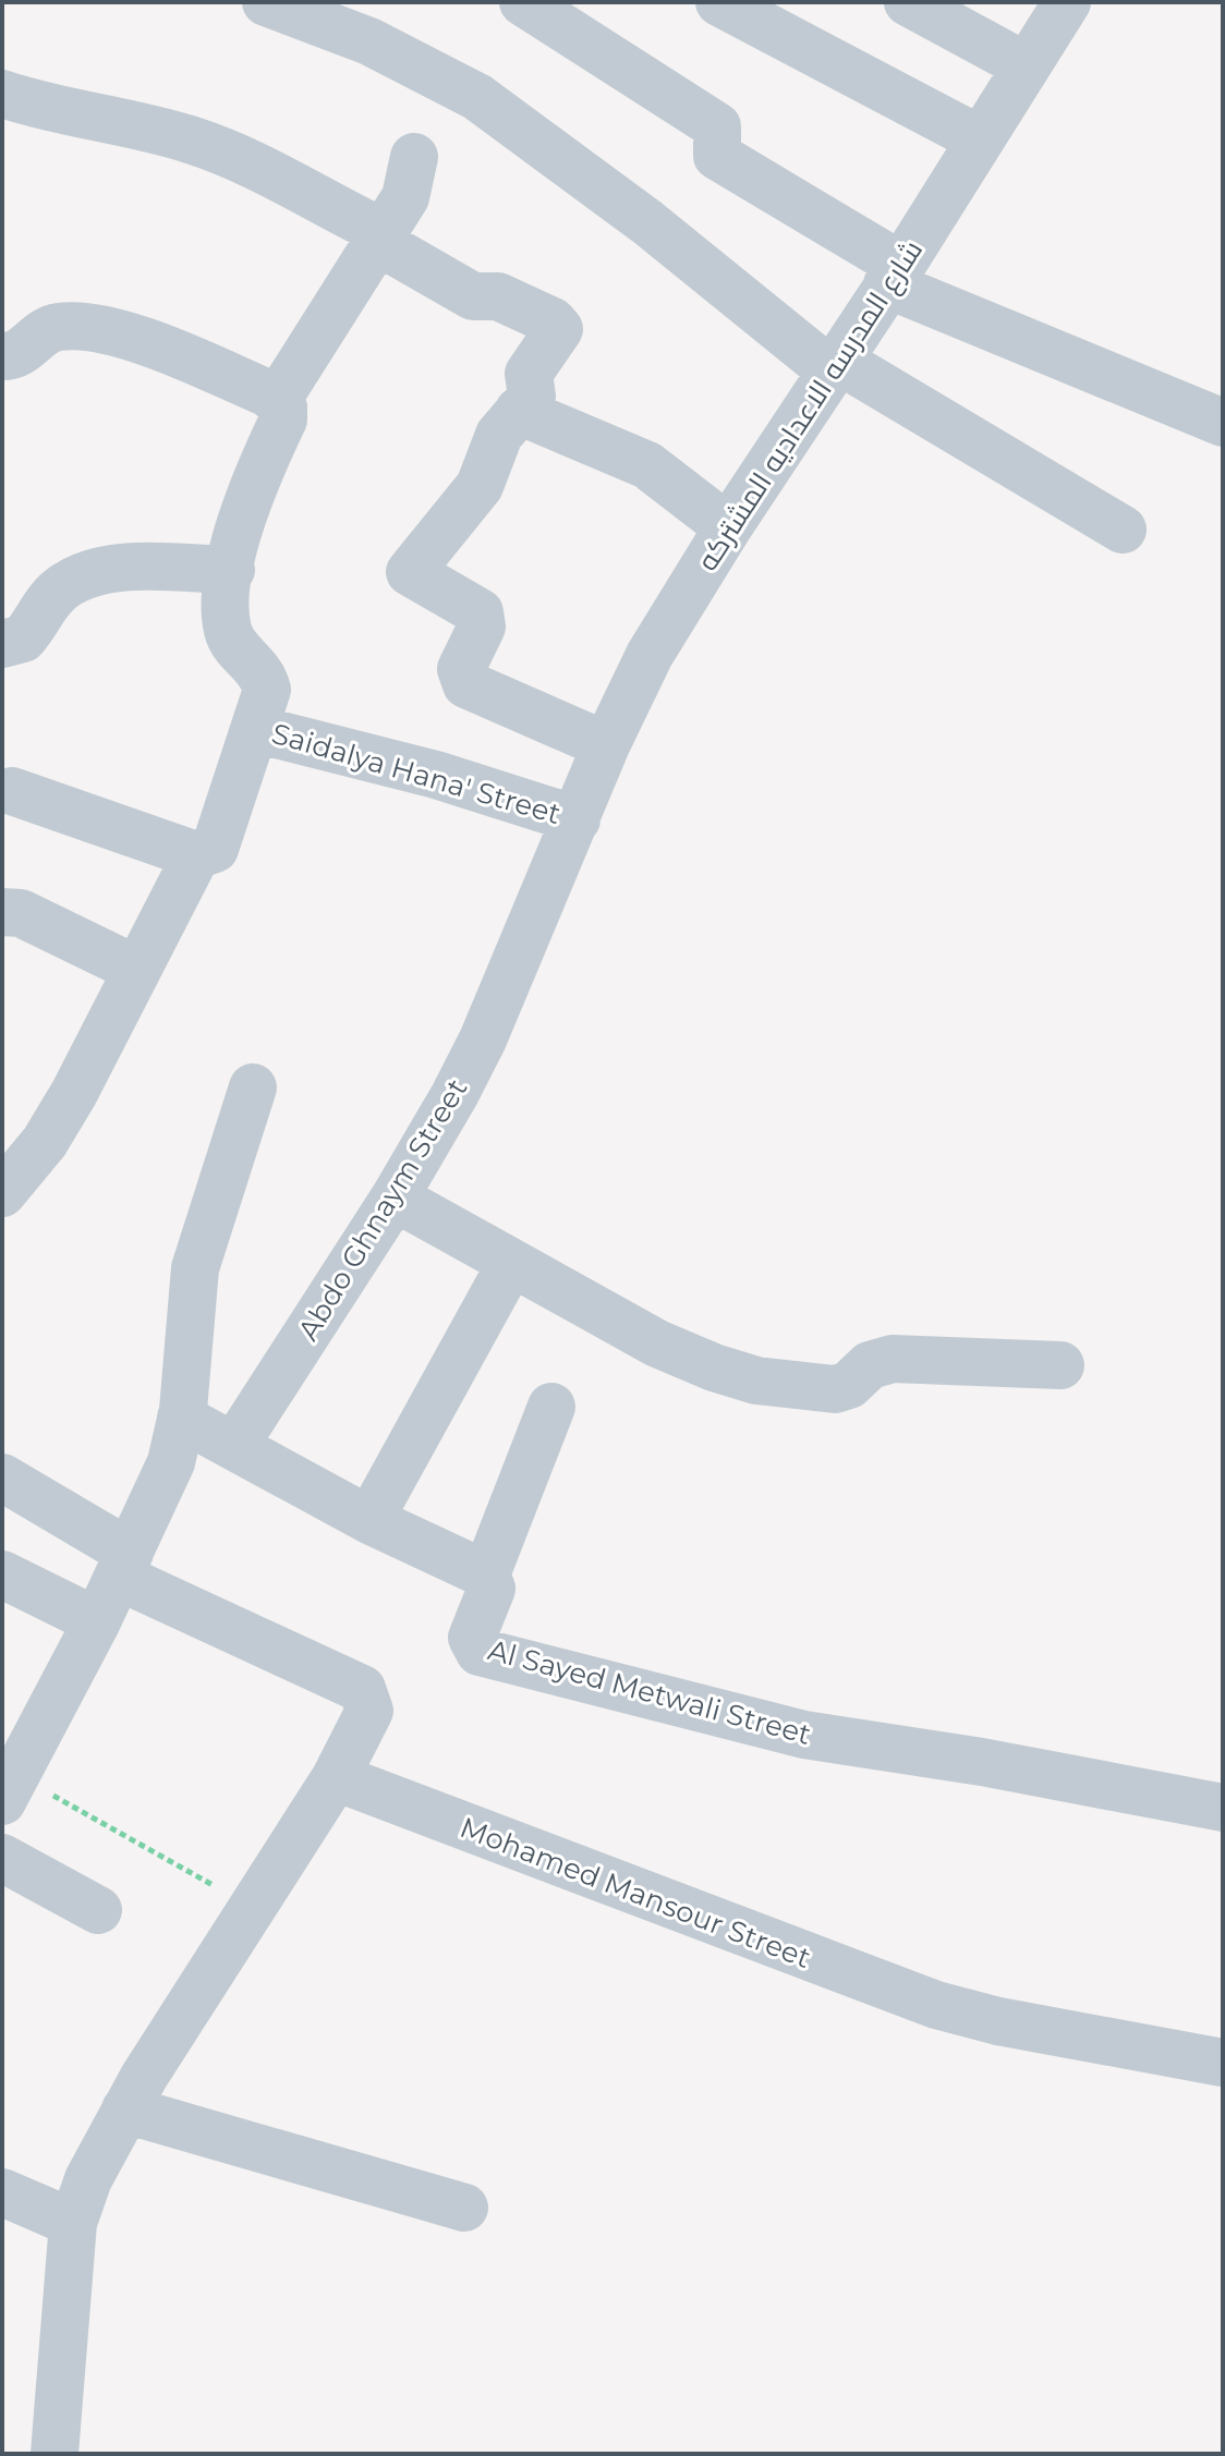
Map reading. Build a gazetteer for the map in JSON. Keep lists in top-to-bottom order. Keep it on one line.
{"streets":{"street":["شارع المدرسه الاعداديه المشتركه","Saidalya Hana' Street","Abdo Ghnaym Street","Al Sayed Metwali Street","Mohamed Mansour Street"]},"crossings":[["شارع المدرسه الاعداديه المشتركه","Saidalya Hana' Street"],["شارع المدرسه الاعداديه المشتركه","Abdo Ghnaym Street"],["Saidalya Hana' Street","Abdo Ghnaym Street"]]}
